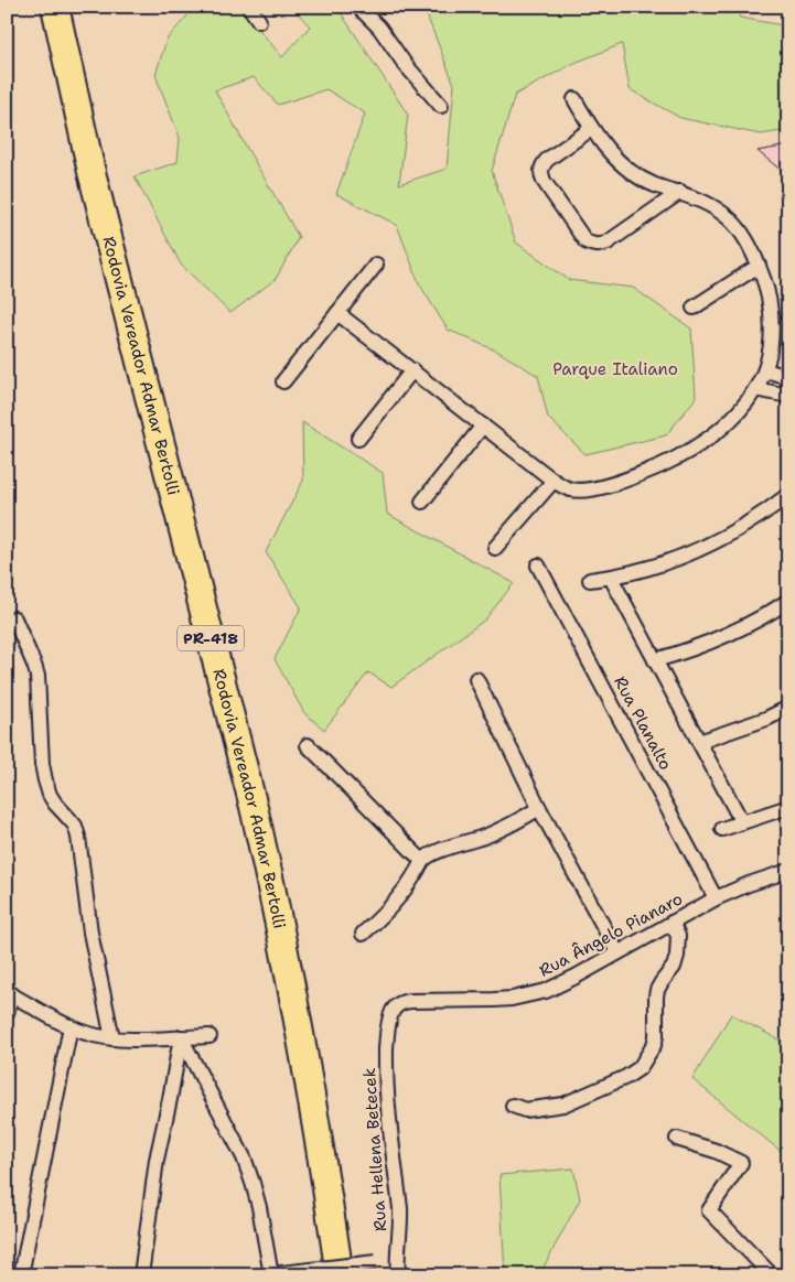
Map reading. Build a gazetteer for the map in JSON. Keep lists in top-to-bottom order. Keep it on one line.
{"streets":{"highway":["Rodovia Vereador Admar Bertolli","PR-418"],"street":["Rua Planalto","Rua Ângelo Pianaro","Rua Hellena Betecek"]},"crossings":[["Rua Planalto","Rua Ângelo Pianaro"],["Rua Ângelo Pianaro","Rua Hellena Betecek"]],"parks":["Parque Italiano"]}
